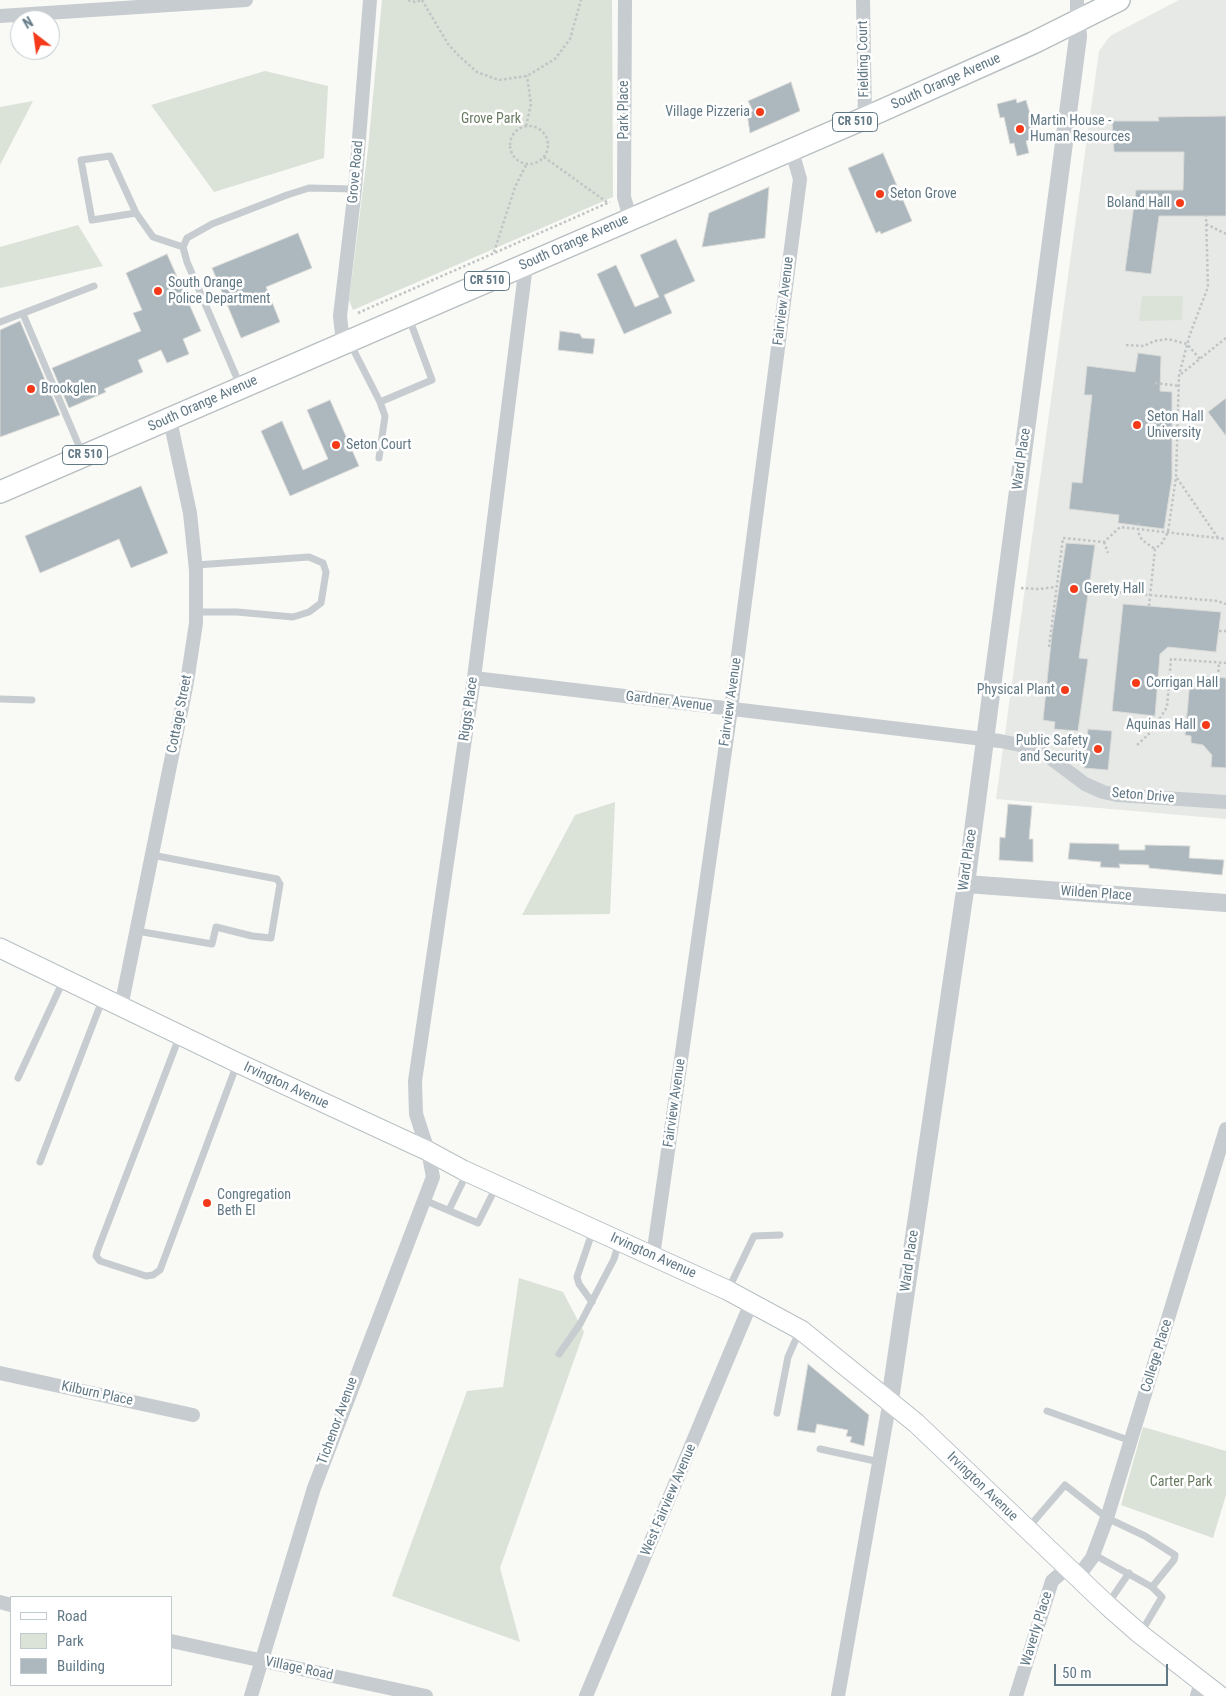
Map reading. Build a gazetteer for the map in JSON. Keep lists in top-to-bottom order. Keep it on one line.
{"streets":{"main road":["South Orange Avenue","CR 510","Irvington Avenue"],"street":["Fielding Court","Park Place","Grove Road","Fairview Avenue","Ward Place","Gardner Avenue","Riggs Place","Cottage Street","Seton Drive","Wilden Place","College Place","Kilburn Place","Tichenor Avenue","West Fairview Avenue","Waverly Place","Village Road"]},"crossings":[["Fielding Court","South Orange Avenue"],["South Orange Avenue","Park Place"],["South Orange Avenue","Grove Road"],["South Orange Avenue","Fairview Avenue"],["South Orange Avenue","Ward Place"],["South Orange Avenue","Riggs Place"],["South Orange Avenue","Cottage Street"],["Fairview Avenue","Gardner Avenue"],["Fairview Avenue","Irvington Avenue"],["Ward Place","Gardner Avenue"],["Ward Place","Seton Drive"],["Ward Place","Wilden Place"],["Ward Place","Irvington Avenue"],["Gardner Avenue","Riggs Place"],["Gardner Avenue","Seton Drive"],["Riggs Place","Irvington Avenue"],["Riggs Place","Tichenor Avenue"],["Cottage Street","Irvington Avenue"],["Irvington Avenue","College Place"],["Irvington Avenue","Tichenor Avenue"],["Irvington Avenue","West Fairview Avenue"],["Irvington Avenue","Waverly Place"],["College Place","Waverly Place"],["Tichenor Avenue","Village Road"]],"parks":["Grove Park","Carter Park"],"places":["Village Pizzeria","Martin House - Human Resources","Seton Grove","Boland Hall","South Orange Police Department","Brookglen","Seton Hall University","Seton Court","Gerety Hall","Corrigan Hall","Physical Plant","Aquinas Hall","Public Safety and Security","Congregation Beth El"],"legend":["Road","Park","Building"],"scale_bar":"50 m","north":"top left"}
